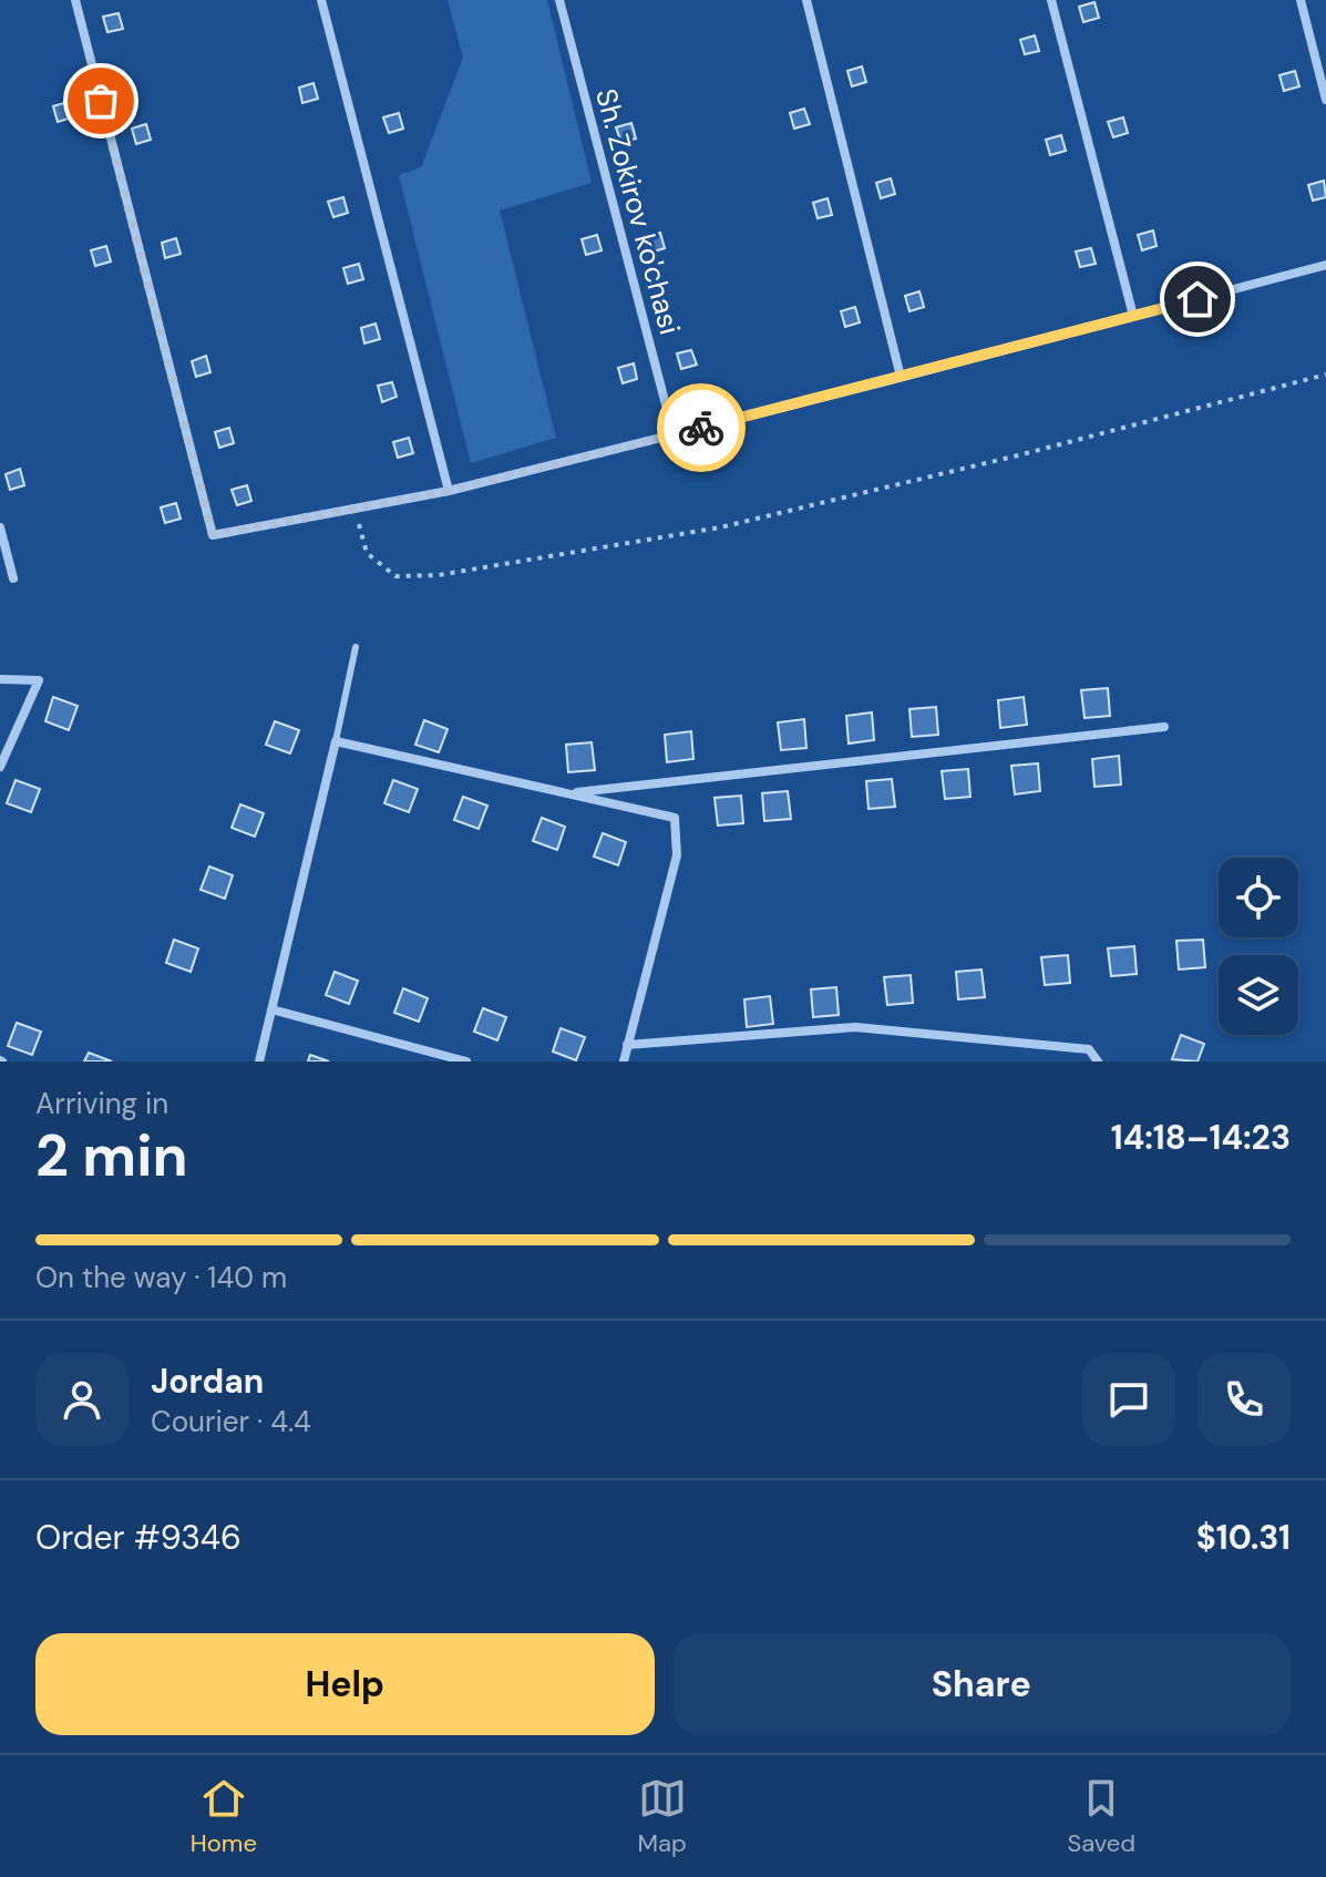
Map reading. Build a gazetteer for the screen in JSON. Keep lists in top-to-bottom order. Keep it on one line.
{"streets":{"street":["Sh. Zokirov ko'chasi"]},"page":{"heading":["2 min","Arriving in","14:18–14:23"],"panel":["Jordan","Courier · 4.4","Order #9346","$10.31"],"bar":"On the way · 140 m","buttons":["Help","Share"],"tabs":["Home","Map","Saved"]}}
